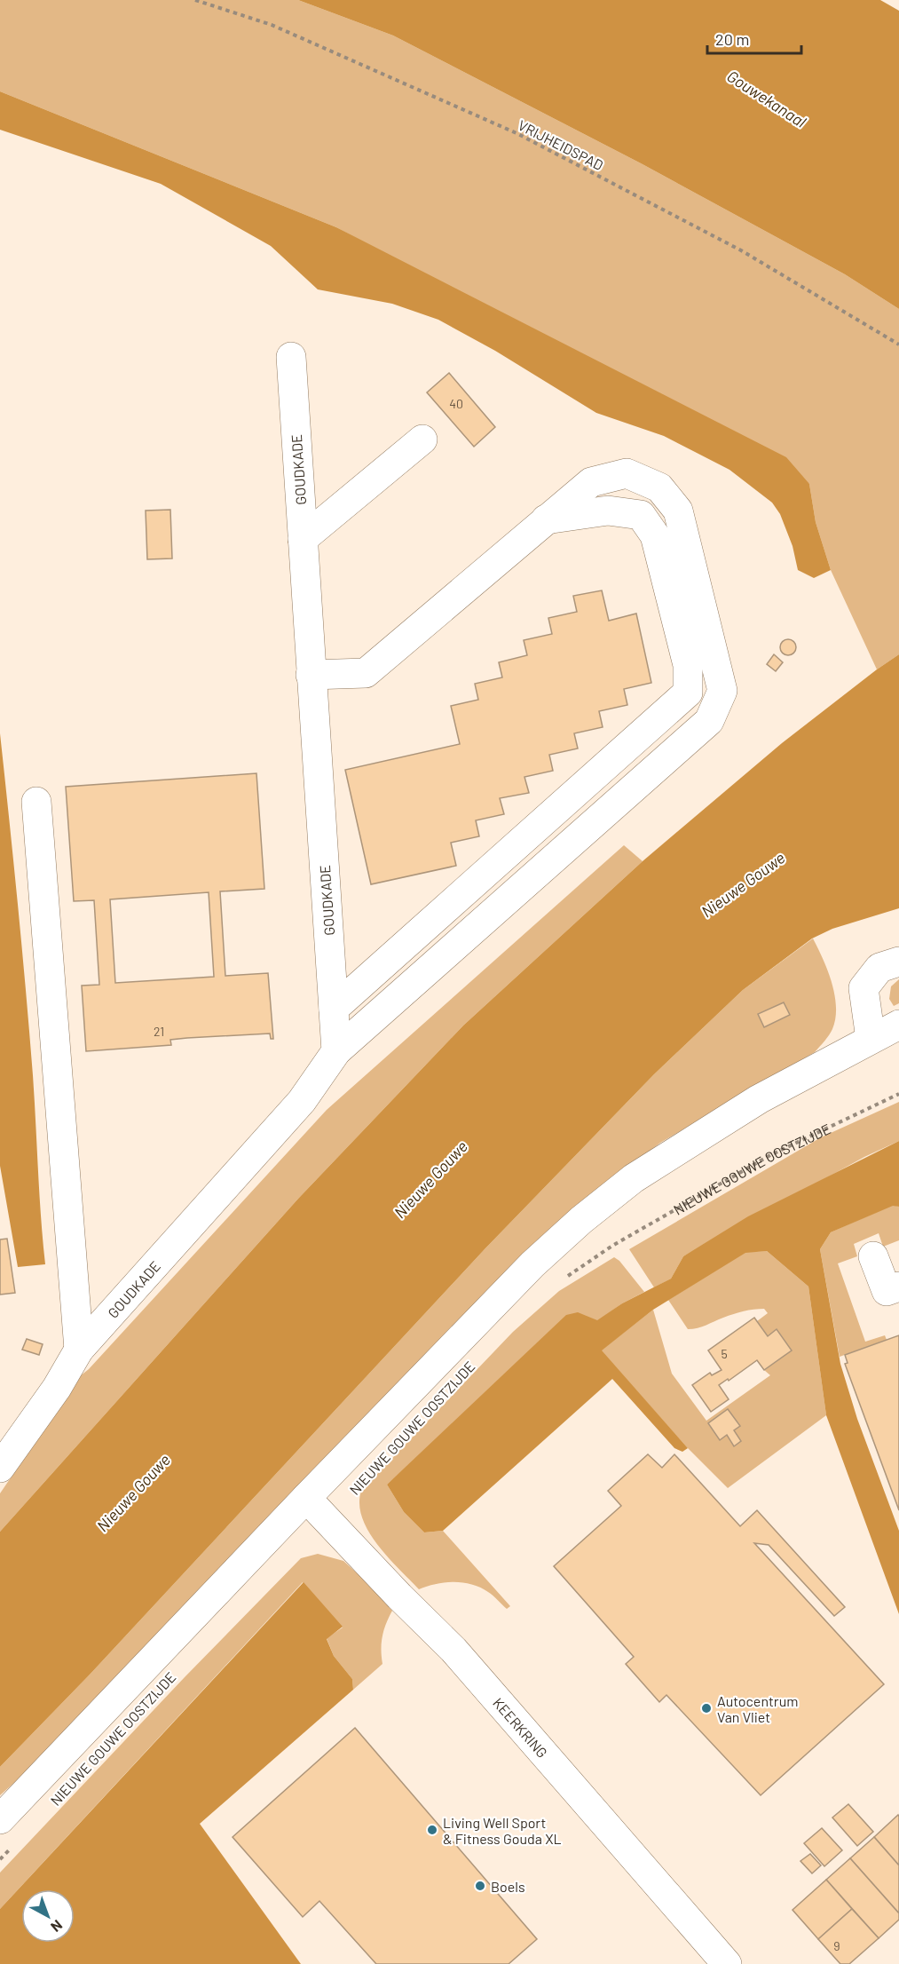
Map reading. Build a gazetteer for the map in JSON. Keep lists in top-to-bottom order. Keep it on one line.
{"streets":{"main road":["GOUDKADE","NIEUWE GOUWE OOSTZIJDE","KEERKRING"],"path":["VRIJHEIDSPAD"]},"crossings":[["NIEUWE GOUWE OOSTZIJDE","KEERKRING"]],"water":["Gouwekanaal","Nieuwe Gouwe"],"places":["Autocentrum Van Vliet","Living Well Sport & Fitness Gouda XL","Boels"],"house_numbers":["40","21","5","9"],"scale_bar":"20 m","north":"bottom right"}
